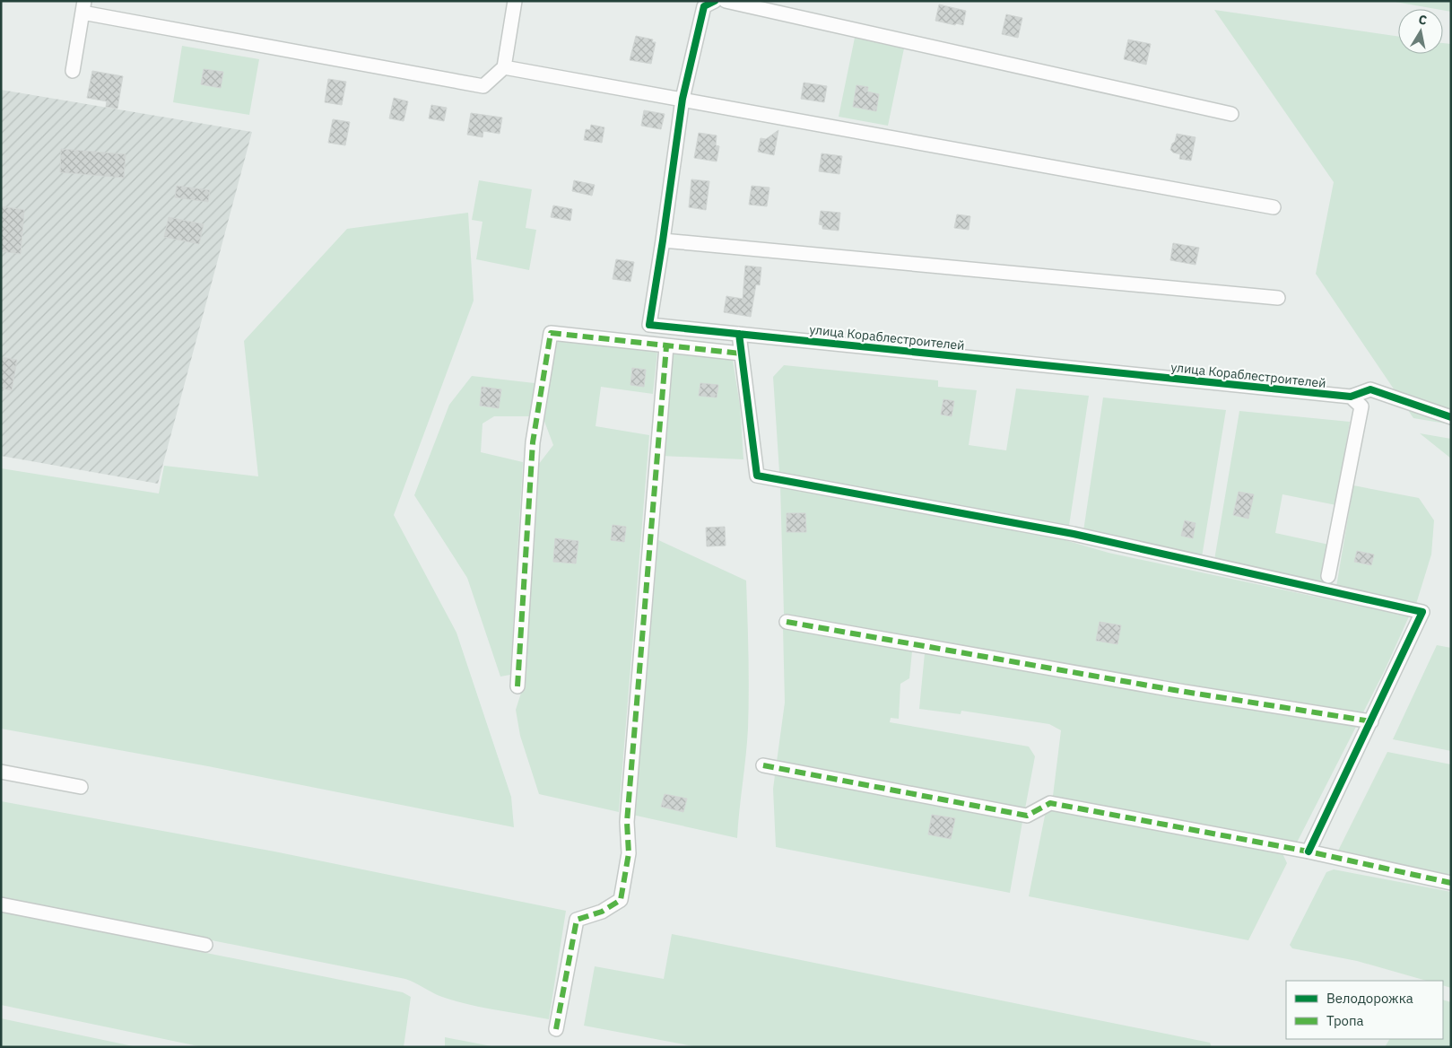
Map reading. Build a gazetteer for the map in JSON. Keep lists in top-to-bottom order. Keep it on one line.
{"streets":{"street":["улица Кораблестроителей"]},"legend":["Велодорожка","Тропа"],"north":"top"}
